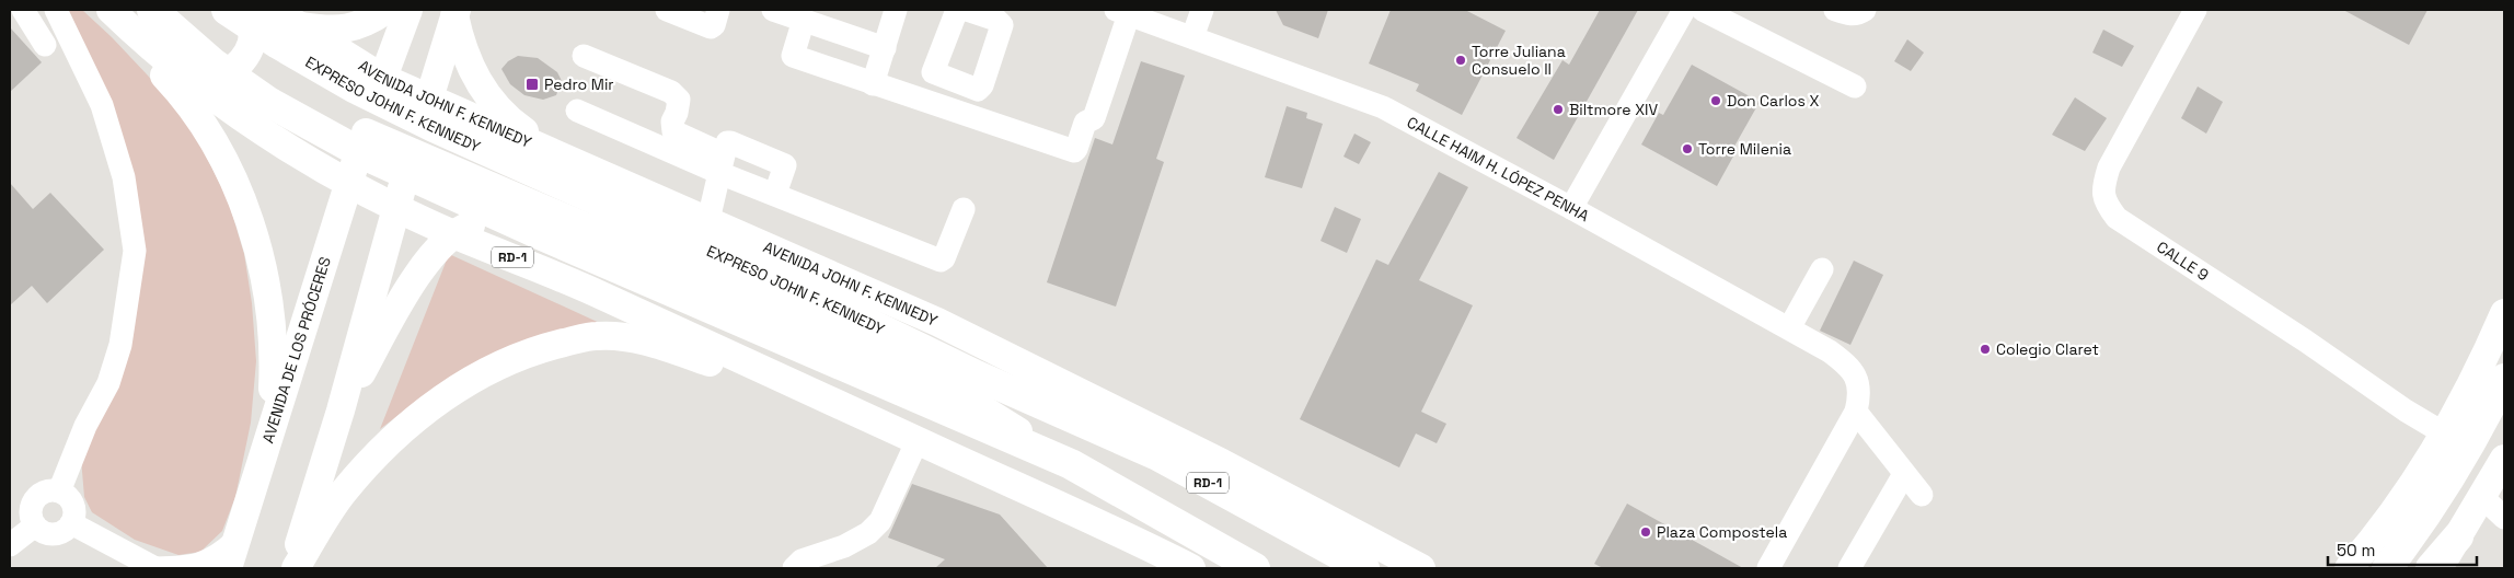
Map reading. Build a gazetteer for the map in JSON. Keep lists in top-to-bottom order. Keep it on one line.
{"streets":{"highway":["EXPRESO JOHN F. KENNEDY","RD-1"],"main road":["AVENIDA JOHN F. KENNEDY","AVENIDA DE LOS PRÓCERES"],"street":["CALLE HAIM H. LÓPEZ PENHA","CALLE 9"]},"crossings":[["AVENIDA JOHN F. KENNEDY","AVENIDA DE LOS PRÓCERES"],["RD-1","AVENIDA DE LOS PRÓCERES"]],"places":{"other":["Torre Juliana Consuelo II","Don Carlos X","Biltmore XIV","Torre Milenia","Colegio Claret","Plaza Compostela"],"transit":["Pedro Mir"]},"scale_bar":"50 m"}
